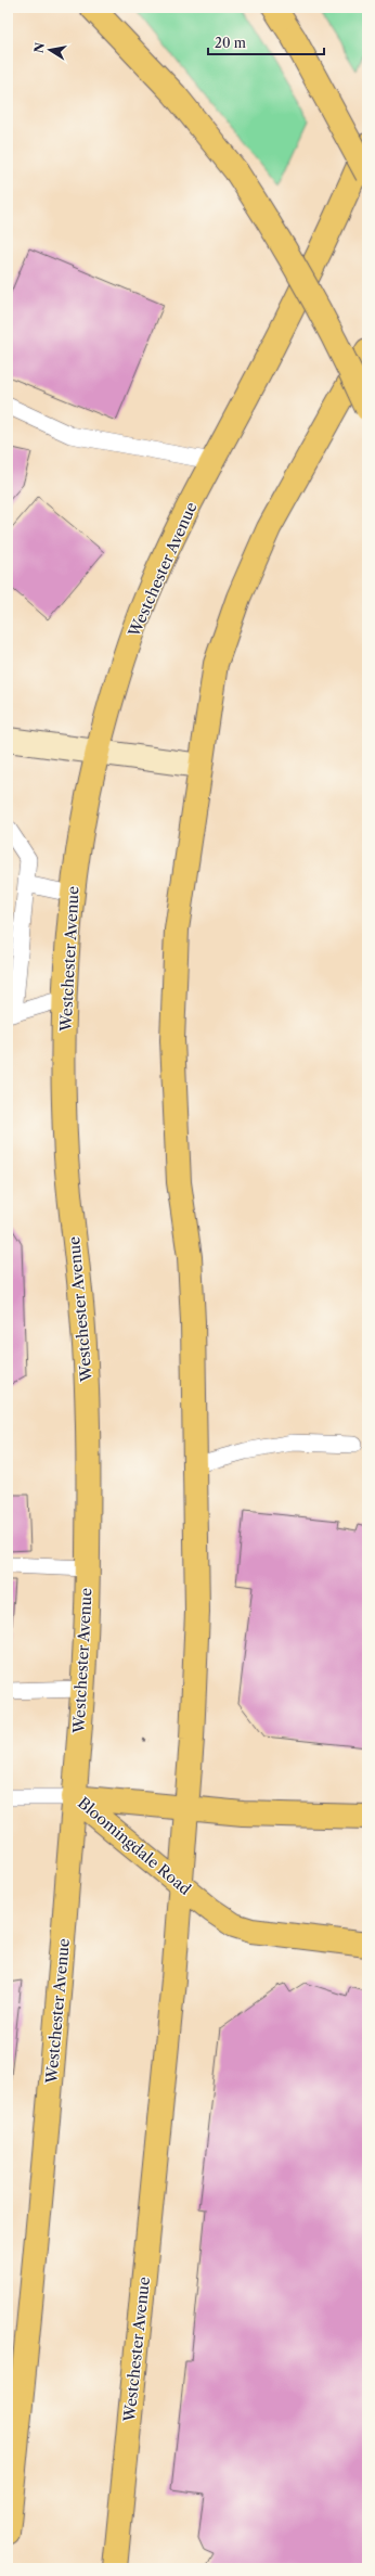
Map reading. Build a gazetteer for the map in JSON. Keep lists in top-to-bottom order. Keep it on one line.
{"streets":{"main road":["Westchester Avenue","Bloomingdale Road"]},"crossings":[["Westchester Avenue","Bloomingdale Road"]],"scale_bar":"20 m","north":"left"}
